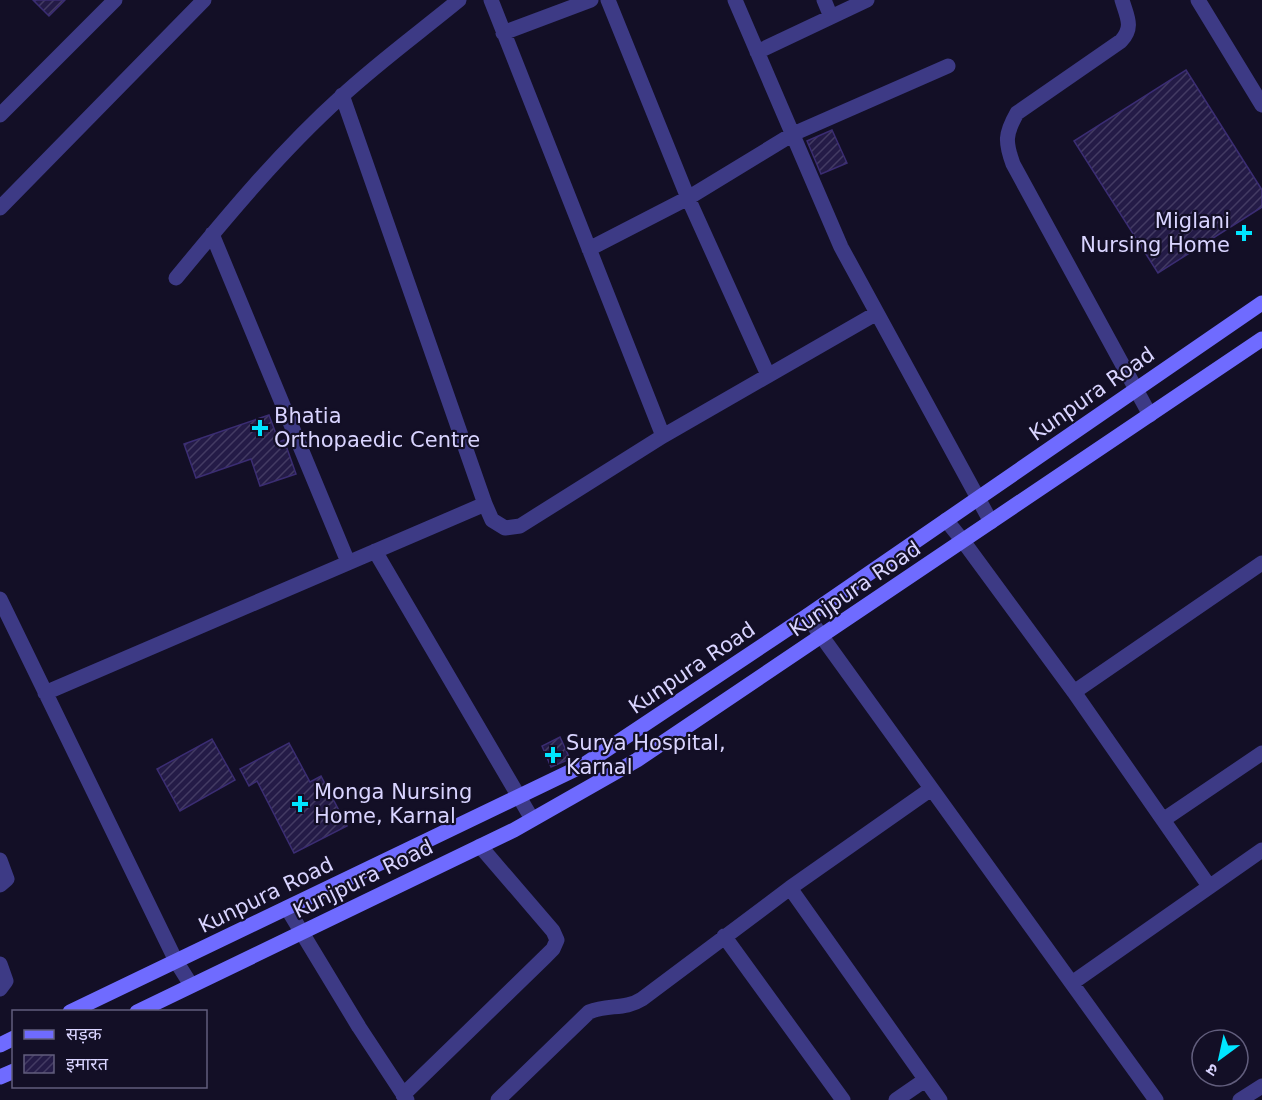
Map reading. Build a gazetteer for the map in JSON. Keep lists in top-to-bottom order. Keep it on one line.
{"streets":{"street":["Kunpura Road","Kunjpura Road"]},"places":{"health":["Miglani Nursing Home","Bhatia Orthopaedic Centre","Surya Hospital, Karnal","Monga Nursing Home, Karnal"]},"legend":["सड़क","इमारत"],"north":"bottom left"}
